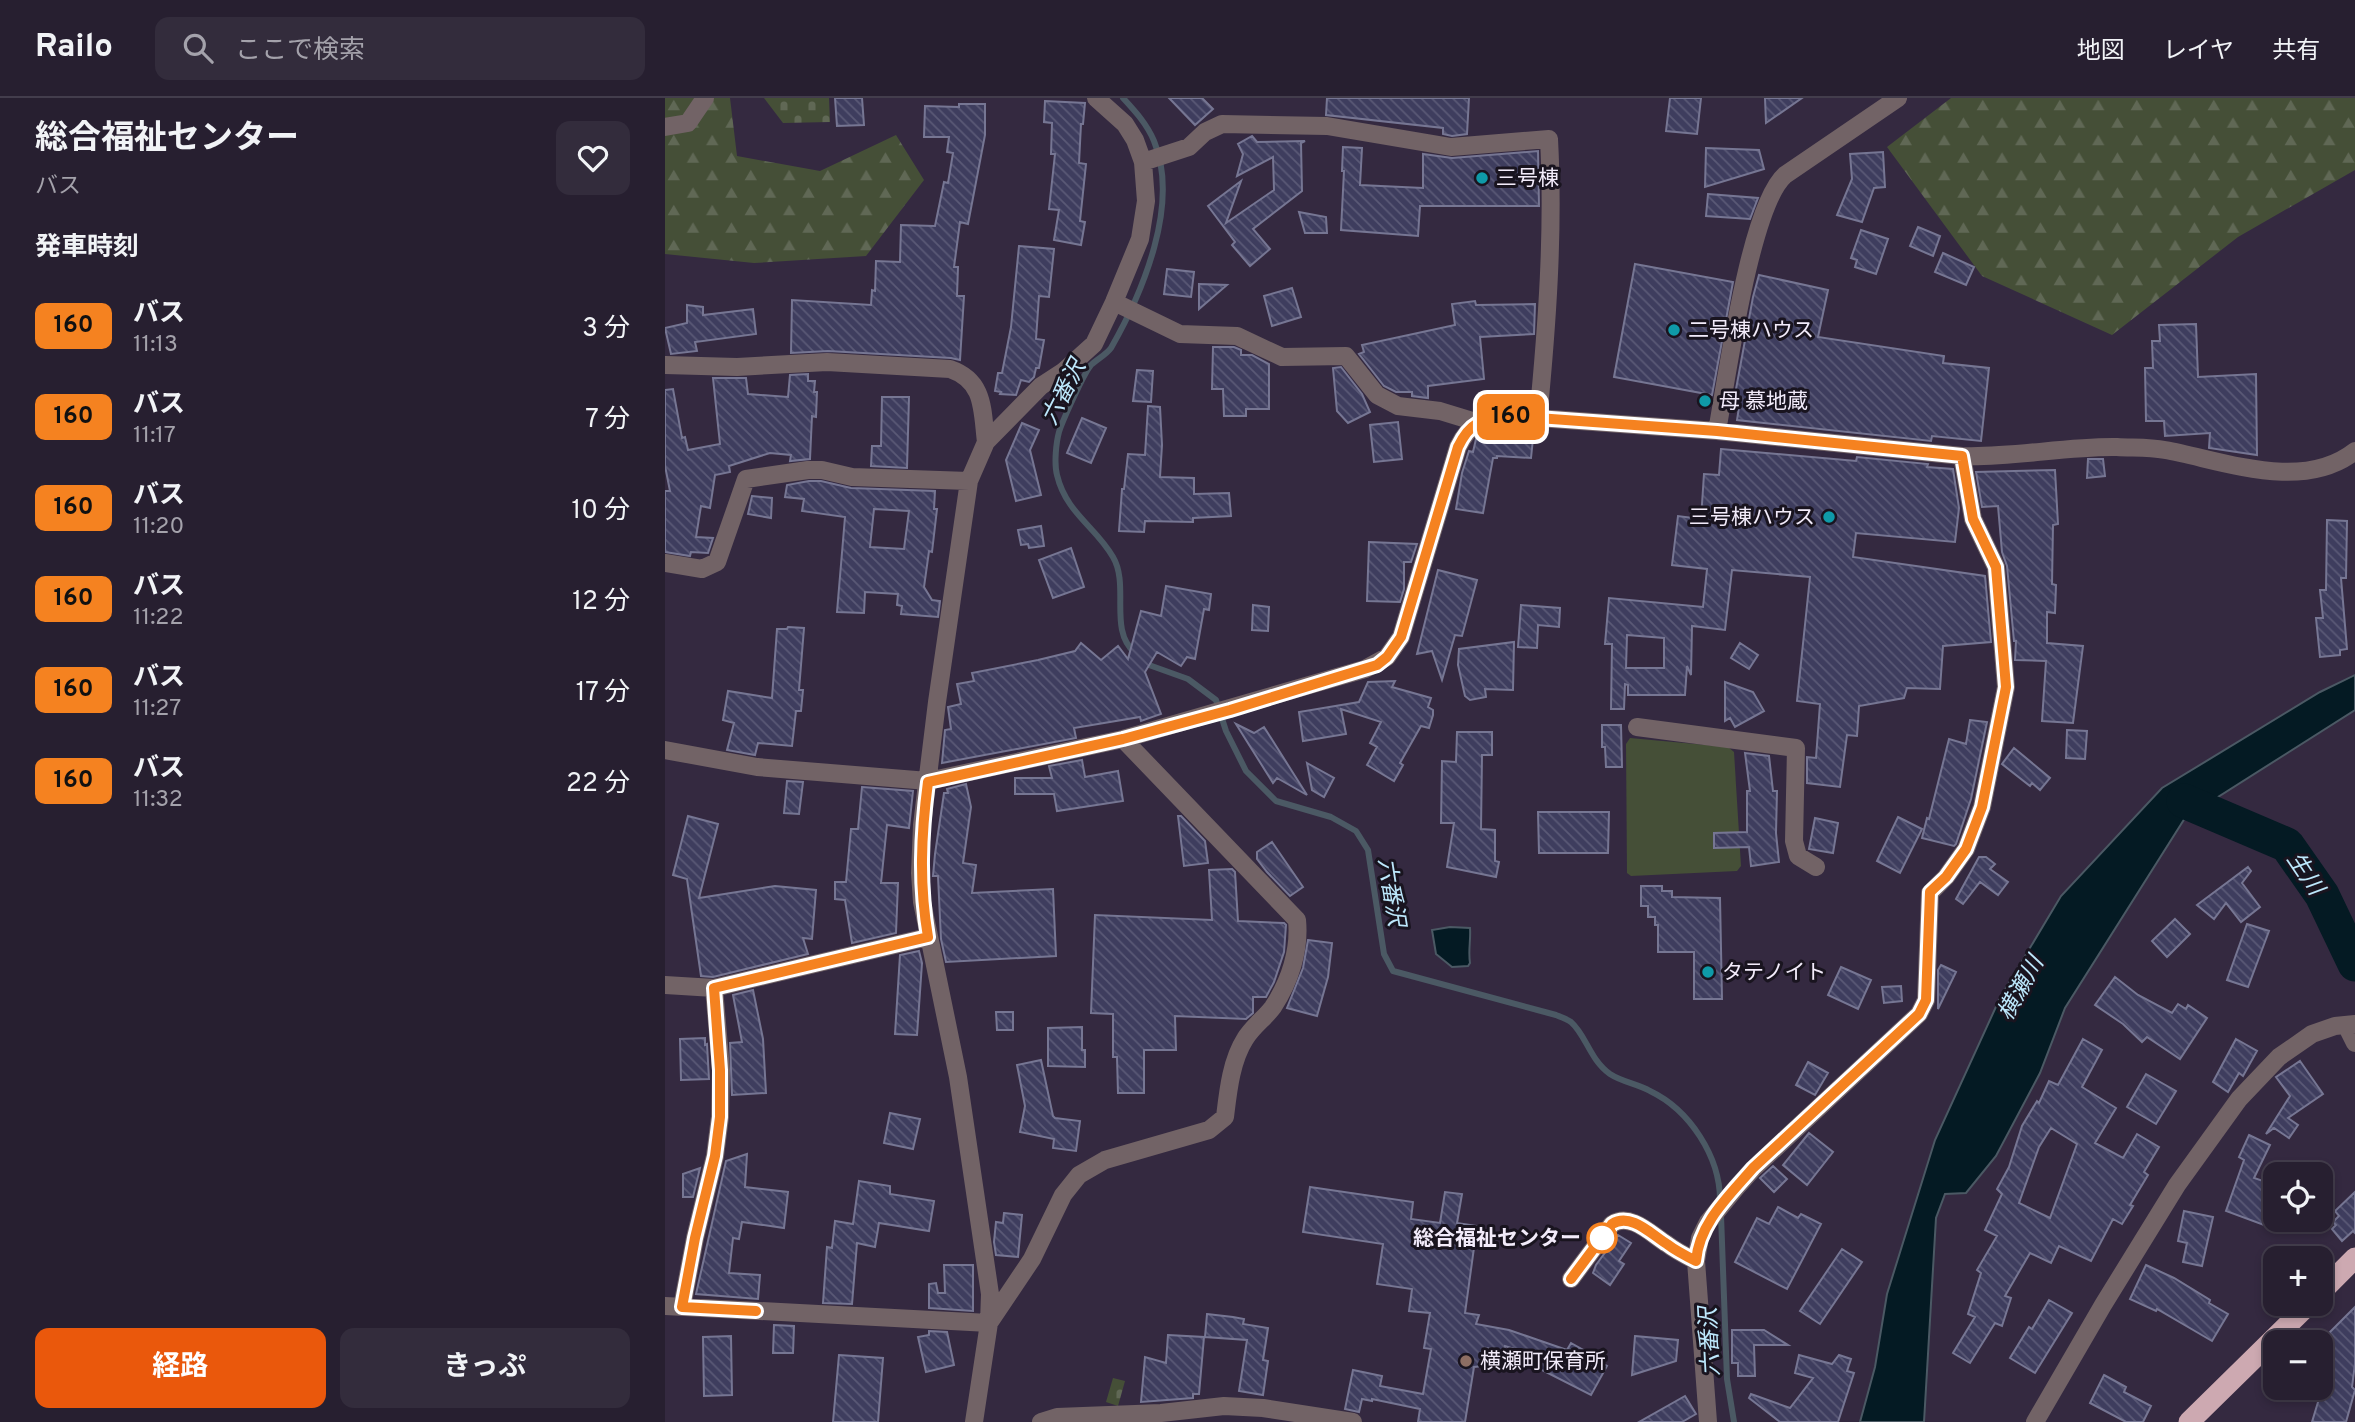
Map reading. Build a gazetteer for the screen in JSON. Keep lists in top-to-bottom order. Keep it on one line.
{"water":["六番沢","生川","横瀬川"],"places":["三号棟","二号棟ハウス","母 慕地蔵","三号棟ハウス","タテノイト","総合福祉センター","横瀬町保育所"],"lines":["bus line 160"],"page":{"header":"Railo","search":"ここで検索","nav":["地図","レイヤ","共有"],"heading":[["総合福祉センター","バス"],"発車時刻"],"on_map":"160","list":[{"mark":"160","name":"バス","note":"11:13","value":"3 分"},{"mark":"160","name":"バス","note":"11:17","value":"7 分"},{"mark":"160","name":"バス","note":"11:20","value":"10 分"},{"mark":"160","name":"バス","note":"11:22","value":"12 分"},{"mark":"160","name":"バス","note":"11:27","value":"17 分"},{"mark":"160","name":"バス","note":"11:32","value":"22 分"}],"map_buttons":["+","−"],"buttons":["経路","きっぷ"]}}
